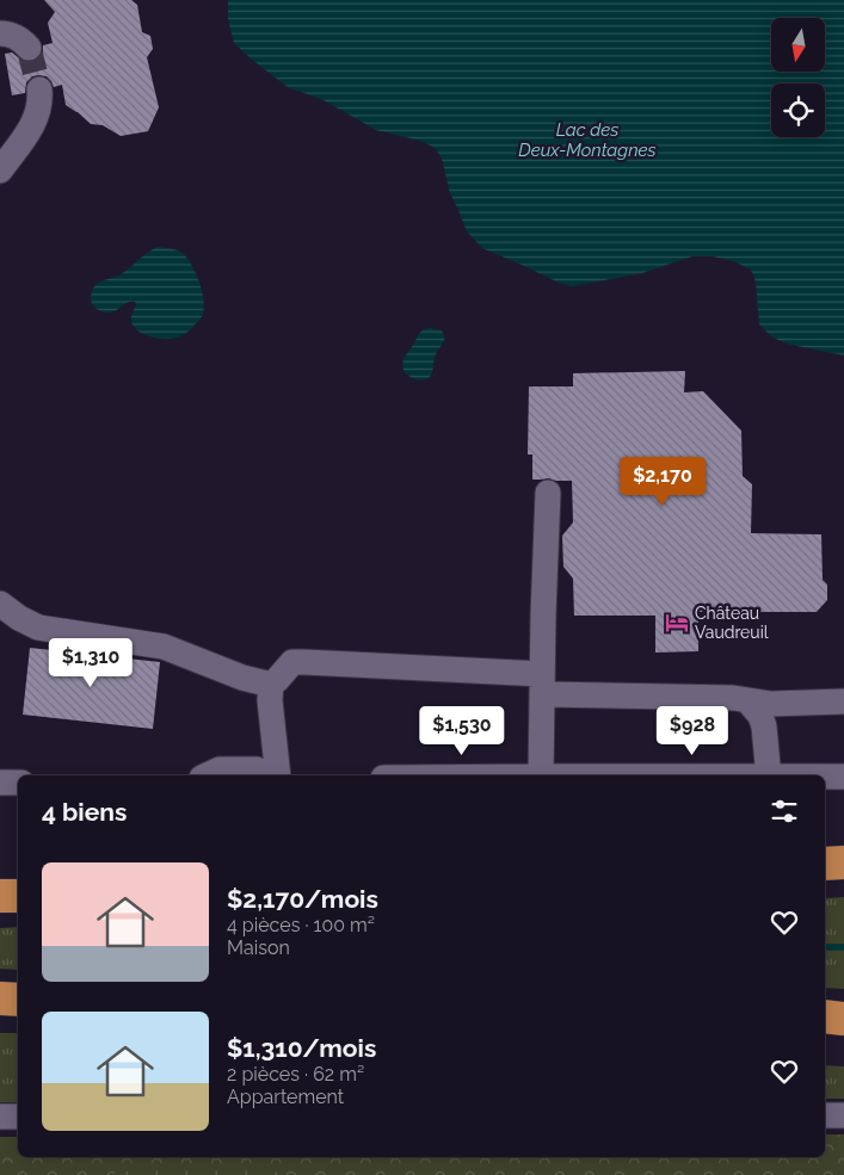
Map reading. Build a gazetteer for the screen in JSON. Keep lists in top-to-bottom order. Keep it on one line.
{"water":["Lac des Deux-Montagnes"],"places":{"hotel":["Château Vaudreuil"]},"north":"bottom","page":{"price":["$2,170","$1,310","$1,530","$928"],"heading":"4 biens","list":[{"name":"$2,170/mois","note":"4 pièces · 100 m² · Maison"},{"name":"$1,310/mois","note":"2 pièces · 62 m² · Appartement"}]}}
